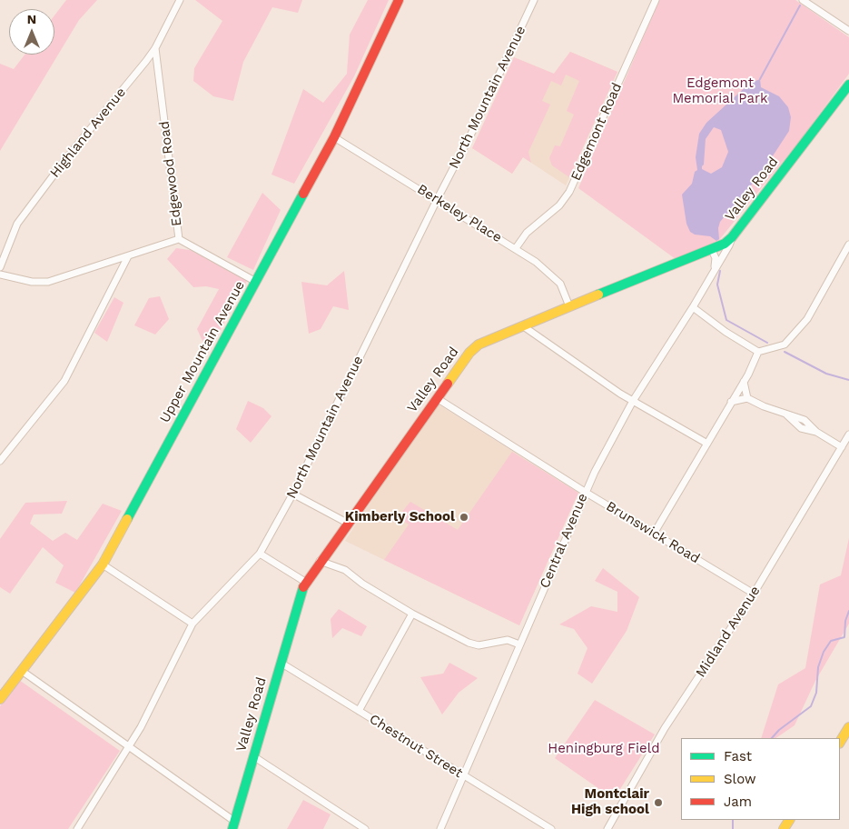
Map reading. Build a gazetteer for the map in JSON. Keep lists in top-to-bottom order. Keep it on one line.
{"streets":{"main road":["Valley Road","Upper Mountain Avenue"],"street":["North Mountain Avenue","Edgemont Road","Highland Avenue","Edgewood Road","Berkeley Place","Brunswick Road","Central Avenue","Midland Avenue","Chestnut Street"]},"crossings":[["North Mountain Avenue","Berkeley Place"],["Edgemont Road","Berkeley Place"],["Highland Avenue","Edgewood Road"],["Edgewood Road","Upper Mountain Avenue"],["Valley Road","Berkeley Place"],["Valley Road","Brunswick Road"],["Valley Road","Central Avenue"],["Valley Road","Chestnut Street"],["Berkeley Place","Upper Mountain Avenue"],["Brunswick Road","Central Avenue"],["Brunswick Road","Midland Avenue"],["Central Avenue","Chestnut Street"]],"parks":["Edgemont Memorial Park","Heningburg Field"],"places":["Kimberly School","Montclair High school"],"legend":["Fast","Slow","Jam"],"north":"top"}
